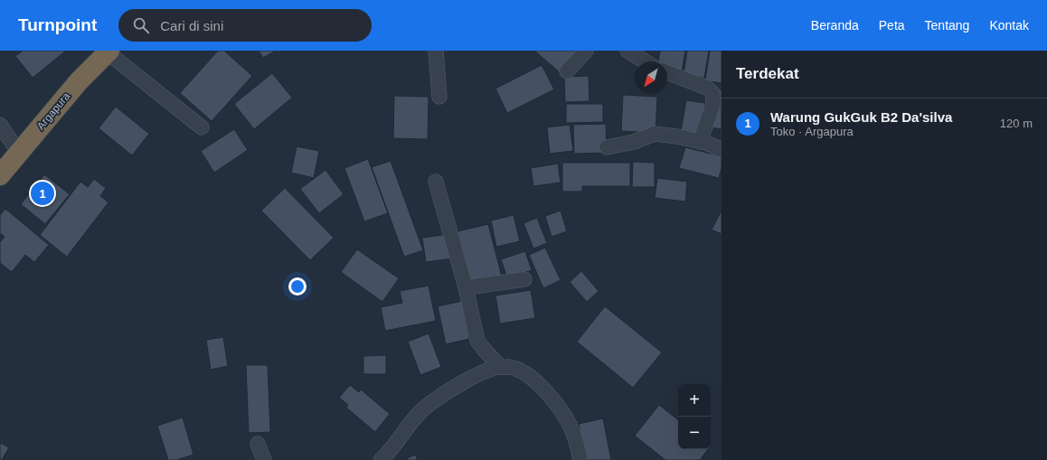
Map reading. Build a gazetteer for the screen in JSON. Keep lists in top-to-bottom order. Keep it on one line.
{"streets":{"highway":["Argapura"]},"north":"bottom left","page":{"header":"Turnpoint","search":"Cari di sini","nav":["Beranda","Peta","Tentang","Kontak"],"heading":"Terdekat","list":[{"mark":"1","name":"Warung GukGuk B2 Da'silva","note":"Toko · Argapura","value":"120 m"}],"pins":"1","map_buttons":["+","−"]}}
